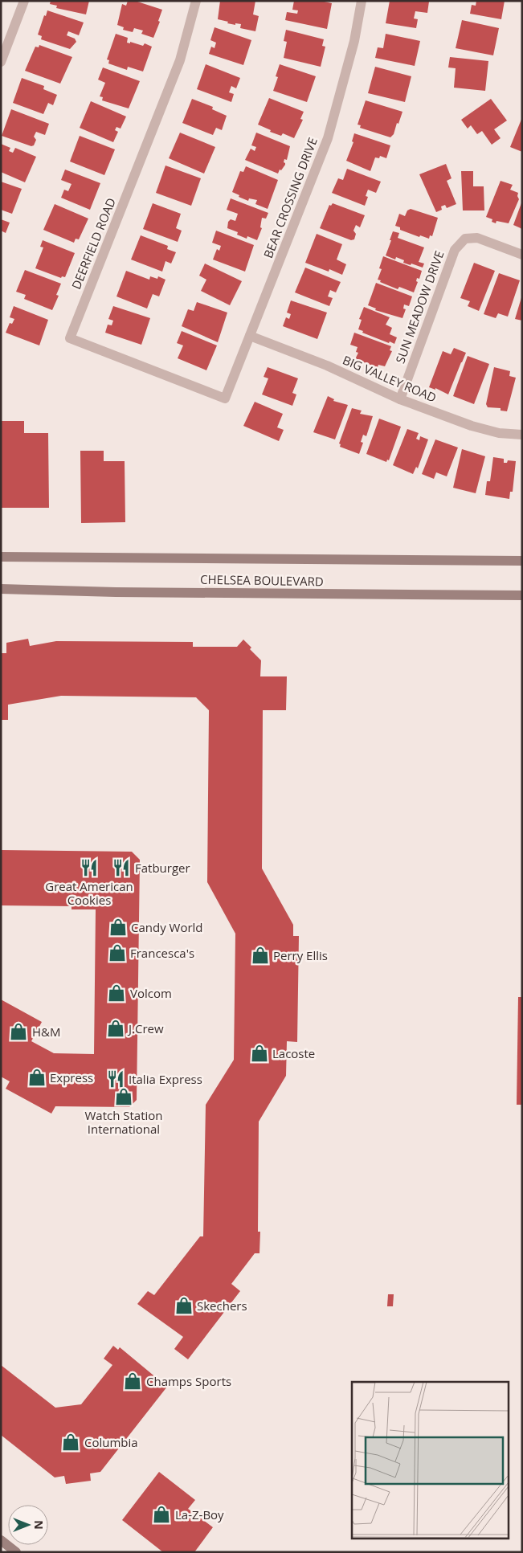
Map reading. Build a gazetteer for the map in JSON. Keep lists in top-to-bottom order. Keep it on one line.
{"streets":{"main road":["CHELSEA BOULEVARD"],"street":["BEAR CROSSING DRIVE","DEERFIELD ROAD","SUN MEADOW DRIVE","BIG VALLEY ROAD"]},"crossings":[["BEAR CROSSING DRIVE","DEERFIELD ROAD"],["BEAR CROSSING DRIVE","BIG VALLEY ROAD"],["SUN MEADOW DRIVE","BIG VALLEY ROAD"]],"places":{"restaurant":["Great American Cookies","Fatburger","Italia Express"],"shop":["Candy World","Francesca's","Perry Ellis","Volcom","J.Crew","H&M","Lacoste","Express","Watch Station International","Skechers","Champs Sports","Columbia","La-Z-Boy"]},"north":"right"}
